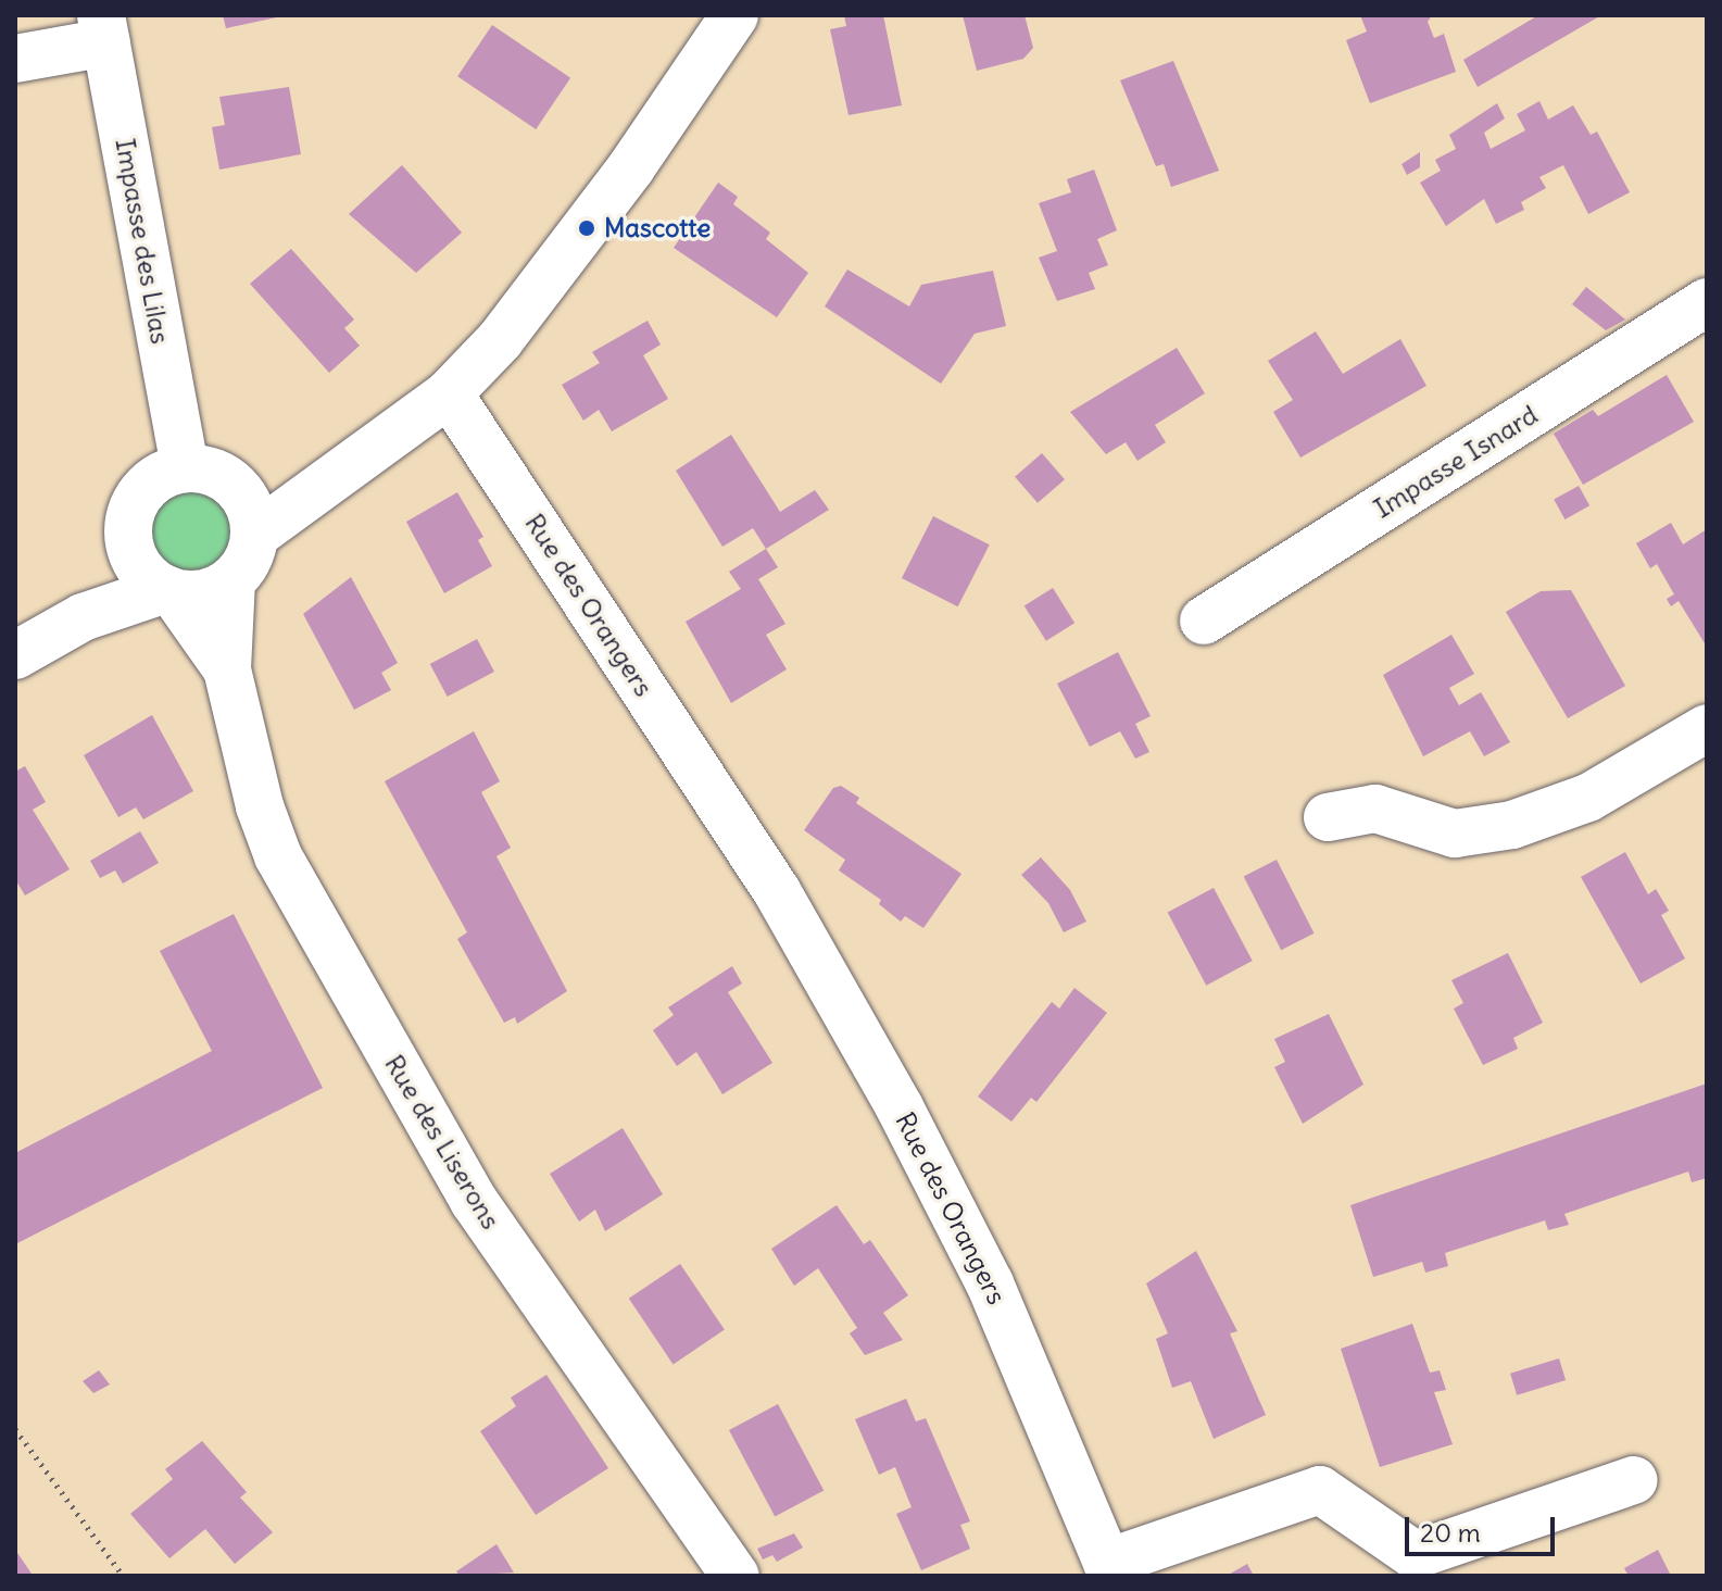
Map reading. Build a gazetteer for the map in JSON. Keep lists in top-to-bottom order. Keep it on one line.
{"streets":{"street":["Impasse des Lilas","Impasse Isnard","Rue des Orangers","Rue des Liserons"]},"crossings":[["Impasse des Lilas","Rue des Liserons"]],"places":["Mascotte"],"scale_bar":"20 m"}
